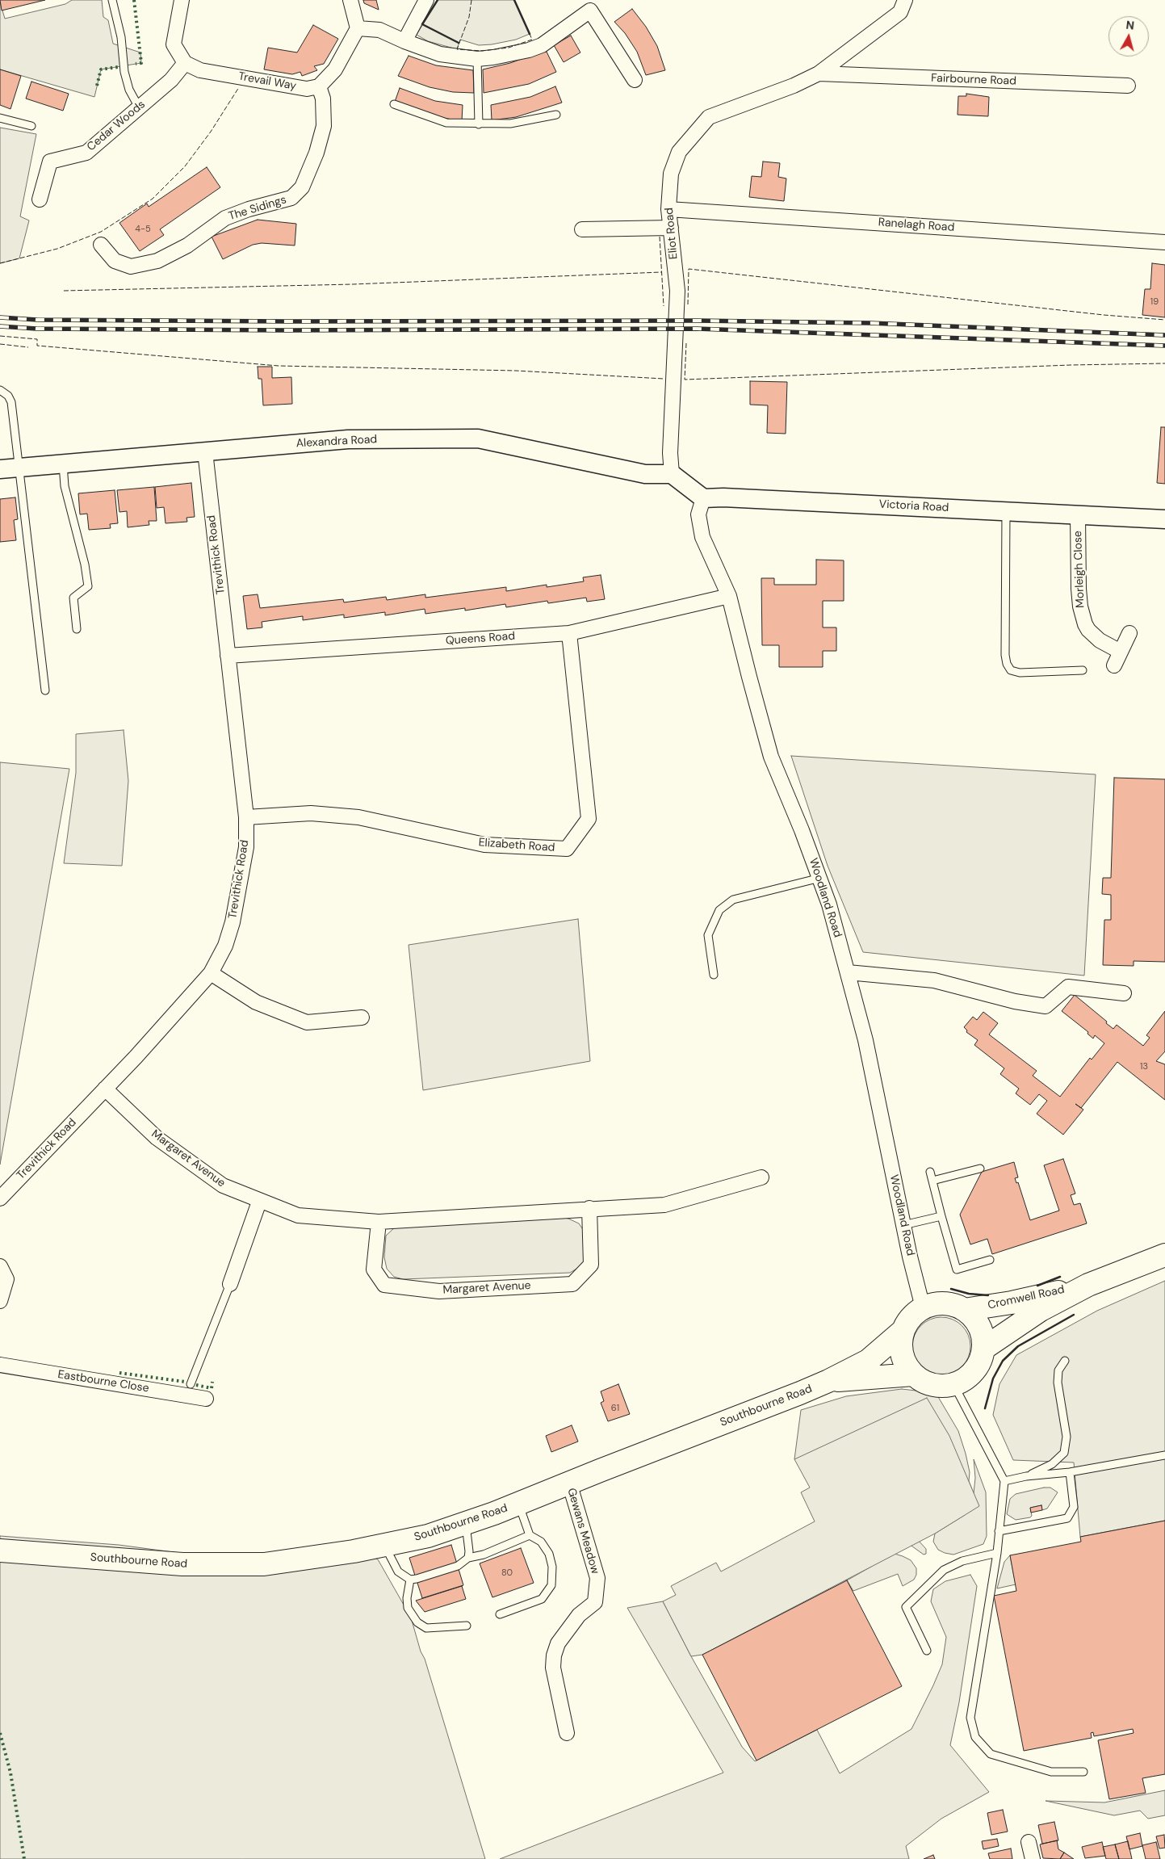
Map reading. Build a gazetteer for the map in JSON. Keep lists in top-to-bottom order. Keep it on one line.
{"streets":{"highway":["Cromwell Road","Southbourne Road"],"street":["Fairbourne Road","Trevail Way","Cedar Woods","The Sidings","Ranelagh Road","Eliot Road","Alexandra Road","Victoria Road","Trevithick Road","Morleigh Close","Queens Road","Elizabeth Road","Woodland Road","Margaret Avenue","Eastbourne Close","Gewans Meadow"]},"crossings":[["Fairbourne Road","Eliot Road"],["Trevail Way","Cedar Woods"],["Trevail Way","The Sidings"],["Ranelagh Road","Eliot Road"],["Eliot Road","Alexandra Road"],["Alexandra Road","Trevithick Road"],["Victoria Road","Morleigh Close"],["Victoria Road","Woodland Road"],["Trevithick Road","Queens Road"],["Trevithick Road","Elizabeth Road"],["Trevithick Road","Margaret Avenue"],["Queens Road","Elizabeth Road"],["Queens Road","Woodland Road"],["Woodland Road","Cromwell Road"],["Woodland Road","Southbourne Road"],["Cromwell Road","Southbourne Road"],["Southbourne Road","Gewans Meadow"]],"house_numbers":["4-5","19","13","61","80"],"north":"top"}
